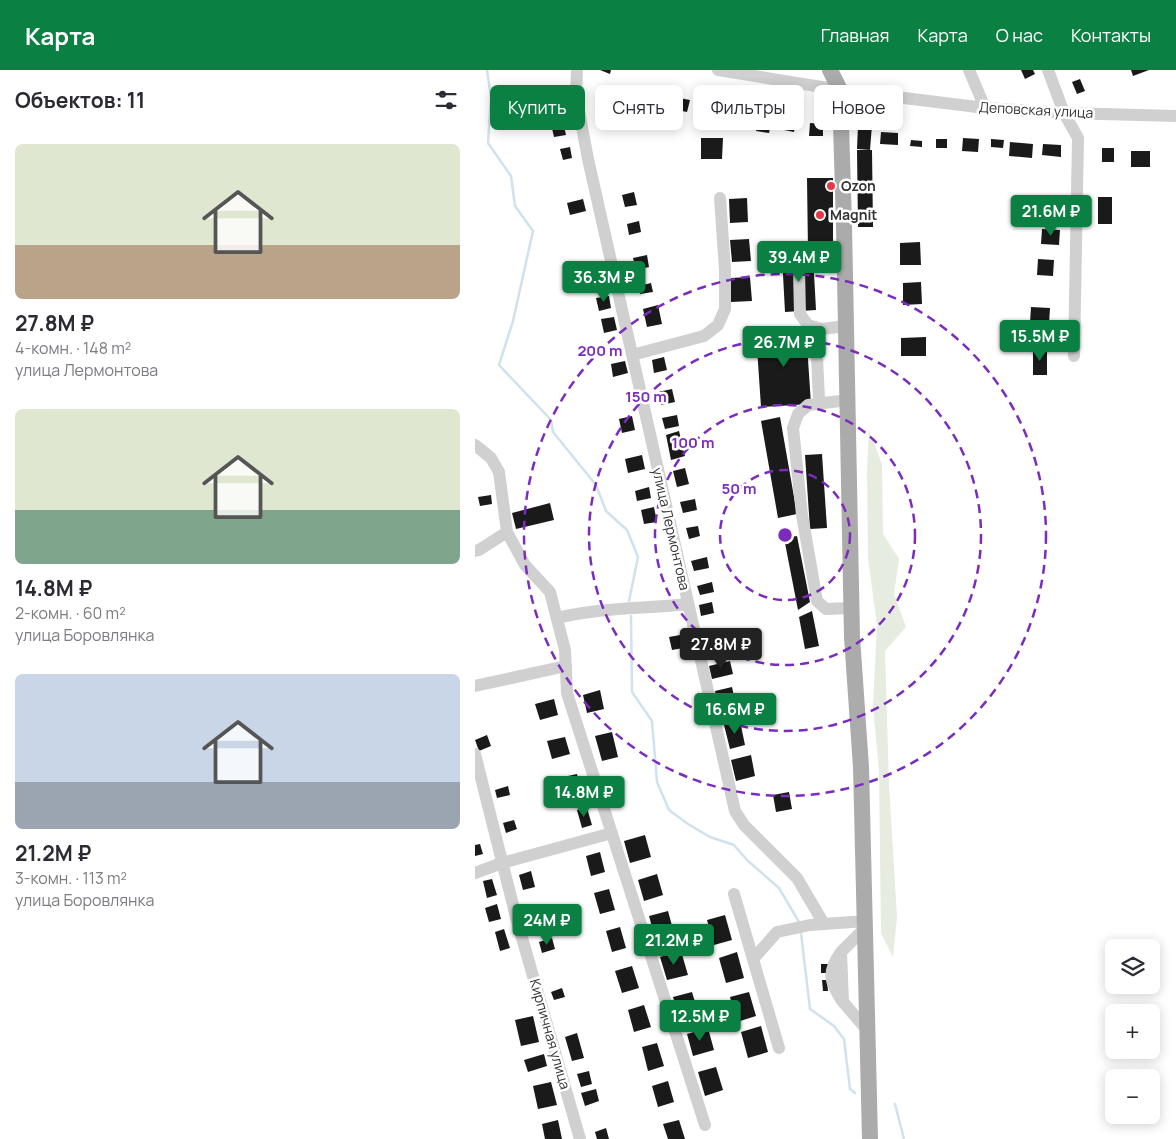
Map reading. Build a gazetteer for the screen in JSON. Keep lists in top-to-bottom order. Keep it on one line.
{"streets":{"street":["Деповская улица","улица Лермонтова","Кирпичная улица"]},"places":["Ozon","Magnit"],"page":{"header":"Карта","nav":["Главная","Карта","О нас","Контакты"],"heading":"Объектов: 11","chip":["Купить","Снять","Фильтры","Новое"],"list":[{"name":"27.8M ₽","note":"4-комн. · 148 m² · улица Лермонтова"},{"name":"14.8M ₽","note":"2-комн. · 60 m² · улица Боровлянка"},{"name":"21.2M ₽","note":"3-комн. · 113 m² · улица Боровлянка"}],"price":["21.6M ₽","39.4M ₽","36.3M ₽","15.5M ₽","26.7M ₽","27.8M ₽","16.6M ₽","14.8M ₽","24M ₽","21.2M ₽","12.5M ₽"],"map_buttons":["+","−"]},"rings":["200 m","150 m","100 m","50 m"]}
